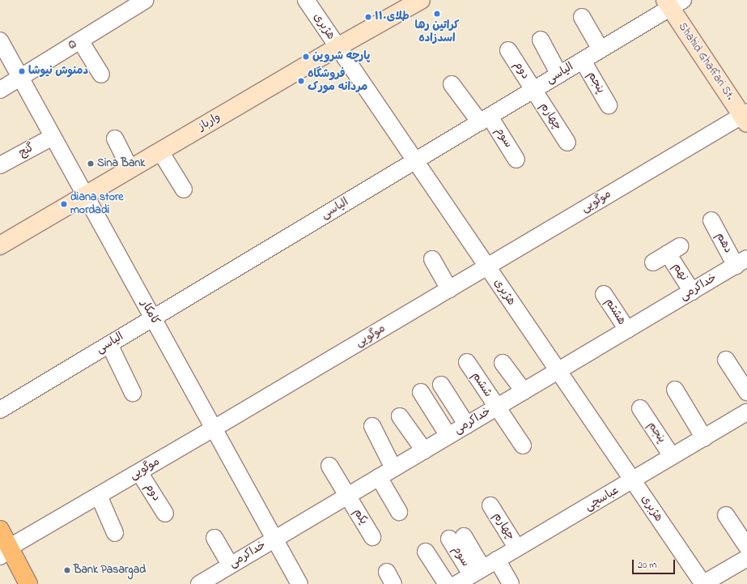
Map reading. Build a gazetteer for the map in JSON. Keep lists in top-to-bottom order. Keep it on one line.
{"streets":{"main road":["Shahid Ghaffari St.","وارباز"],"street":["هژبری","۵","دوم","الیاسی","پنجم","چهارم","سوم","گنج","موگویی","دهم","نهم","خداکرمی","هشتم","کامکار","ششم","عباسچی","یکم"]},"crossings":[["هژبری","الیاسی"],["هژبری","وارباز"],["هژبری","موگویی"],["هژبری","خداکرمی"],["هژبری","عباسچی"],["۵","کامکار"],["Shahid Ghaffari St.","الیاسی"],["Shahid Ghaffari St.","موگویی"],["دوم","الیاسی"],["دوم","چهارم"],["دوم","موگویی"],["الیاسی","پنجم"],["الیاسی","چهارم"],["الیاسی","سوم"],["الیاسی","کامکار"],["پنجم","عباسچی"],["چهارم","عباسچی"],["وارباز","کامکار"],["سوم","عباسچی"],["گنج","کامکار"],["موگویی","کامکار"],["دهم","خداکرمی"],["نهم","خداکرمی"],["خداکرمی","هشتم"],["خداکرمی","کامکار"],["خداکرمی","ششم"],["خداکرمی","یکم"]],"places":["کراتین رها اسدزاده","طلای۱۱۰","پارچه شروین","دمنوش نیوشا","فروشگاه مردانه مورک","Sina Bank","diana store mordadi","Bank Pasargad"],"scale_bar":"20 m"}
